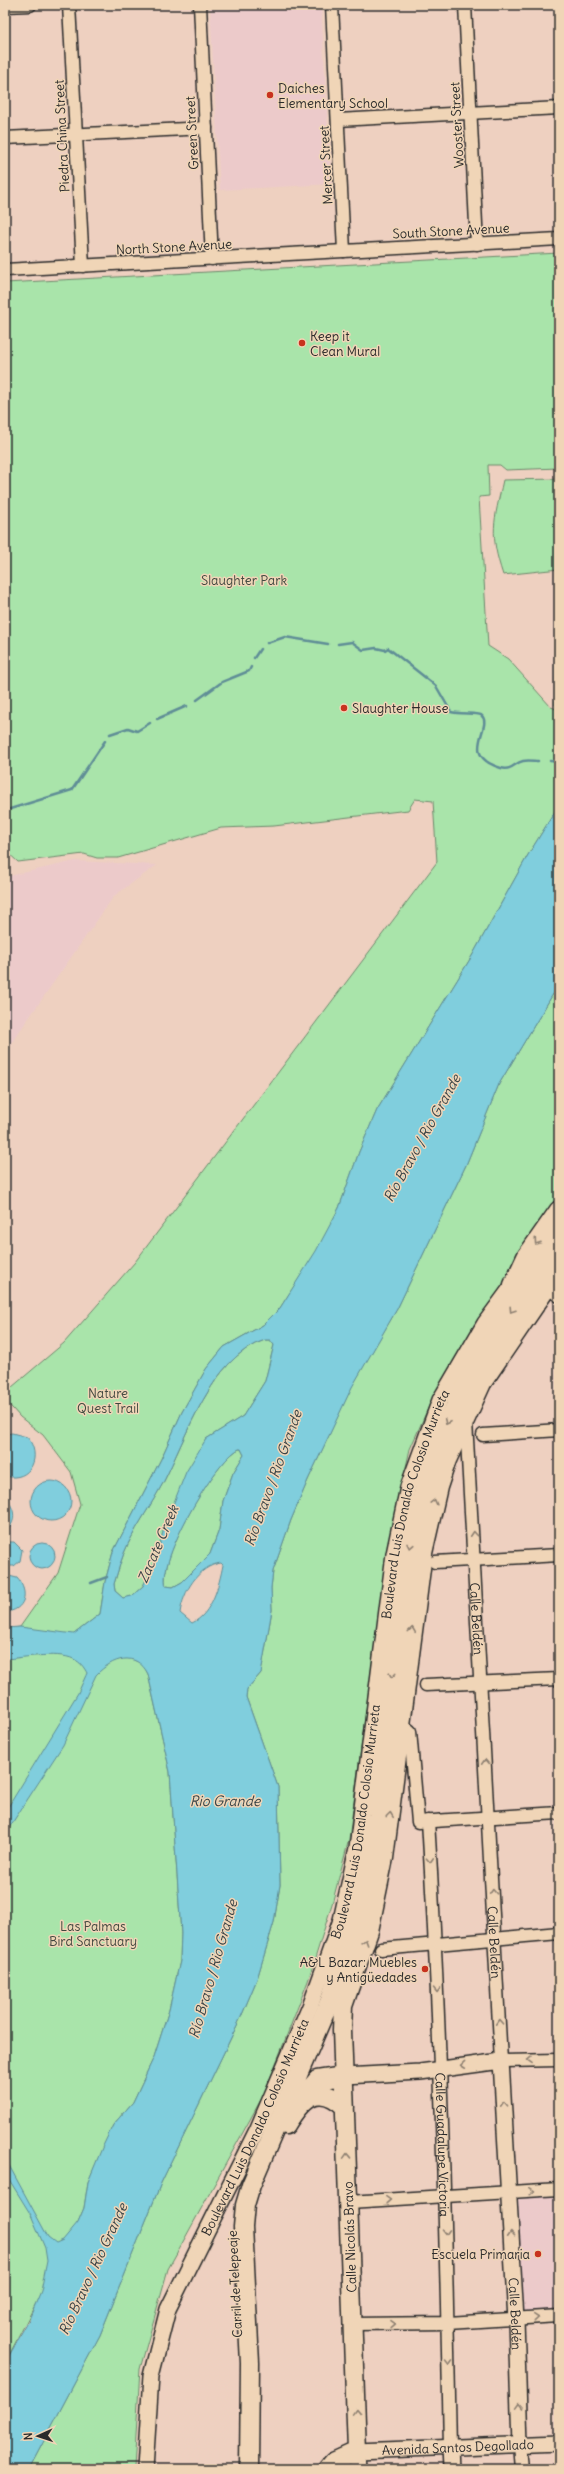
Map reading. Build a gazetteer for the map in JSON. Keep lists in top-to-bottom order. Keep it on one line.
{"streets":{"highway":["Boulevard Luis Donaldo Colosio Murrieta","Calle Nicolás Bravo","Carril de Telepeaje"],"main road":["Calle Beldén","Calle Guadalupe Victoria","Avenida Santos Degollado"],"street":["Wooster Street","Green Street","Piedra China Street","Mercer Street","South Stone Avenue","North Stone Avenue"]},"crossings":[["Wooster Street","South Stone Avenue"],["Green Street","North Stone Avenue"],["Piedra China Street","North Stone Avenue"],["Mercer Street","South Stone Avenue"],["Mercer Street","North Stone Avenue"],["South Stone Avenue","North Stone Avenue"],["Boulevard Luis Donaldo Colosio Murrieta","Calle Beldén"],["Boulevard Luis Donaldo Colosio Murrieta","Calle Guadalupe Victoria"],["Boulevard Luis Donaldo Colosio Murrieta","Calle Nicolás Bravo"],["Boulevard Luis Donaldo Colosio Murrieta","Carril de Telepeaje"],["Calle Beldén","Avenida Santos Degollado"],["Calle Guadalupe Victoria","Avenida Santos Degollado"],["Calle Nicolás Bravo","Avenida Santos Degollado"]],"one_way":["Calle Beldén","Calle Guadalupe Victoria","Calle Nicolás Bravo"],"water":["Río Bravo / Rio Grande","Zacate Creek","Rio Grande"],"parks":["Slaughter Park","Nature Quest Trail","Las Palmas Bird Sanctuary"],"places":["Daiches Elementary School","Keep it Clean Mural","Slaughter House","A&L Bazar: Muebles y Antigüedades","Escuela Primaria"],"north":"left"}
